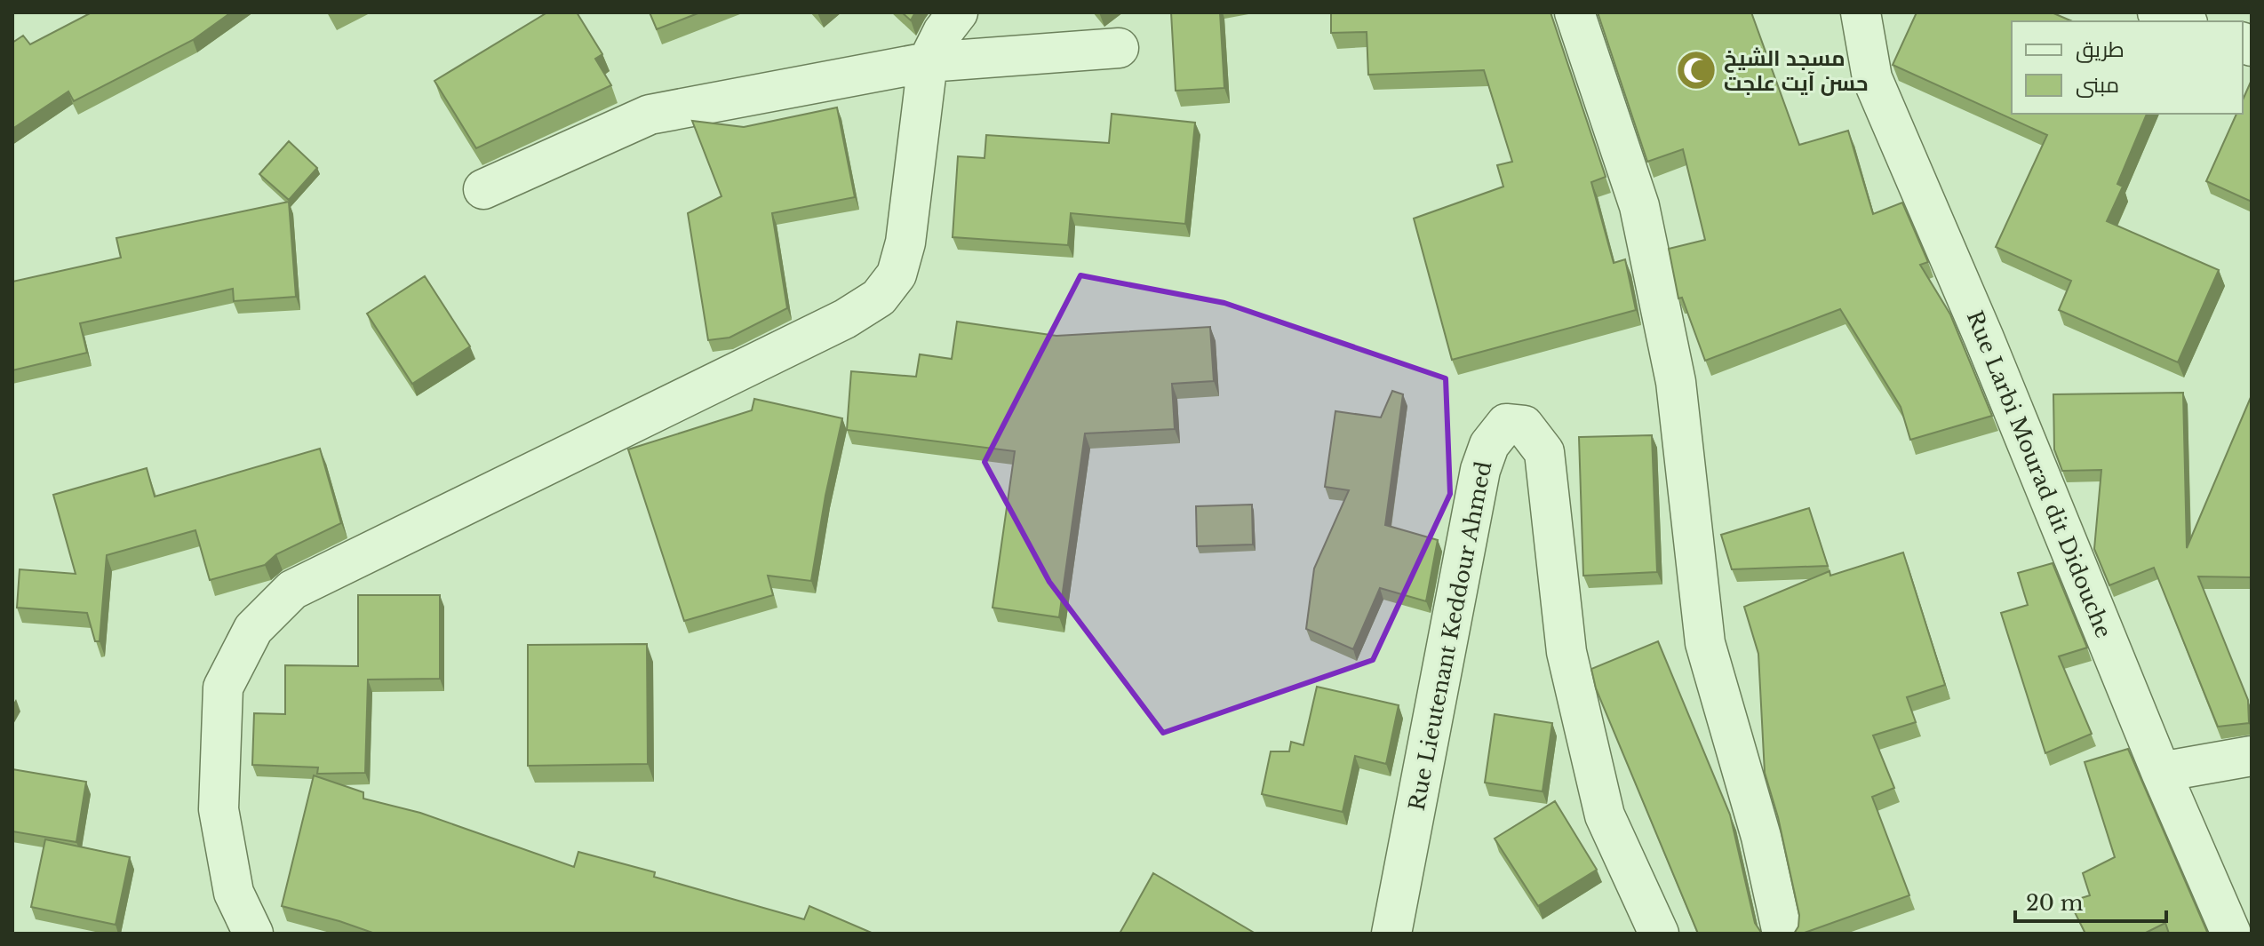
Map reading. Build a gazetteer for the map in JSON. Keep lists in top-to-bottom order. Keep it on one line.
{"streets":{"street":["Rue Larbi Mourad dit Didouche","Rue Lieutenant Keddour Ahmed"]},"places":{"mosque":["مسجد الشيخ حسن آيت علجت"]},"legend":["طريق","مبنى"],"scale_bar":"20 m"}
